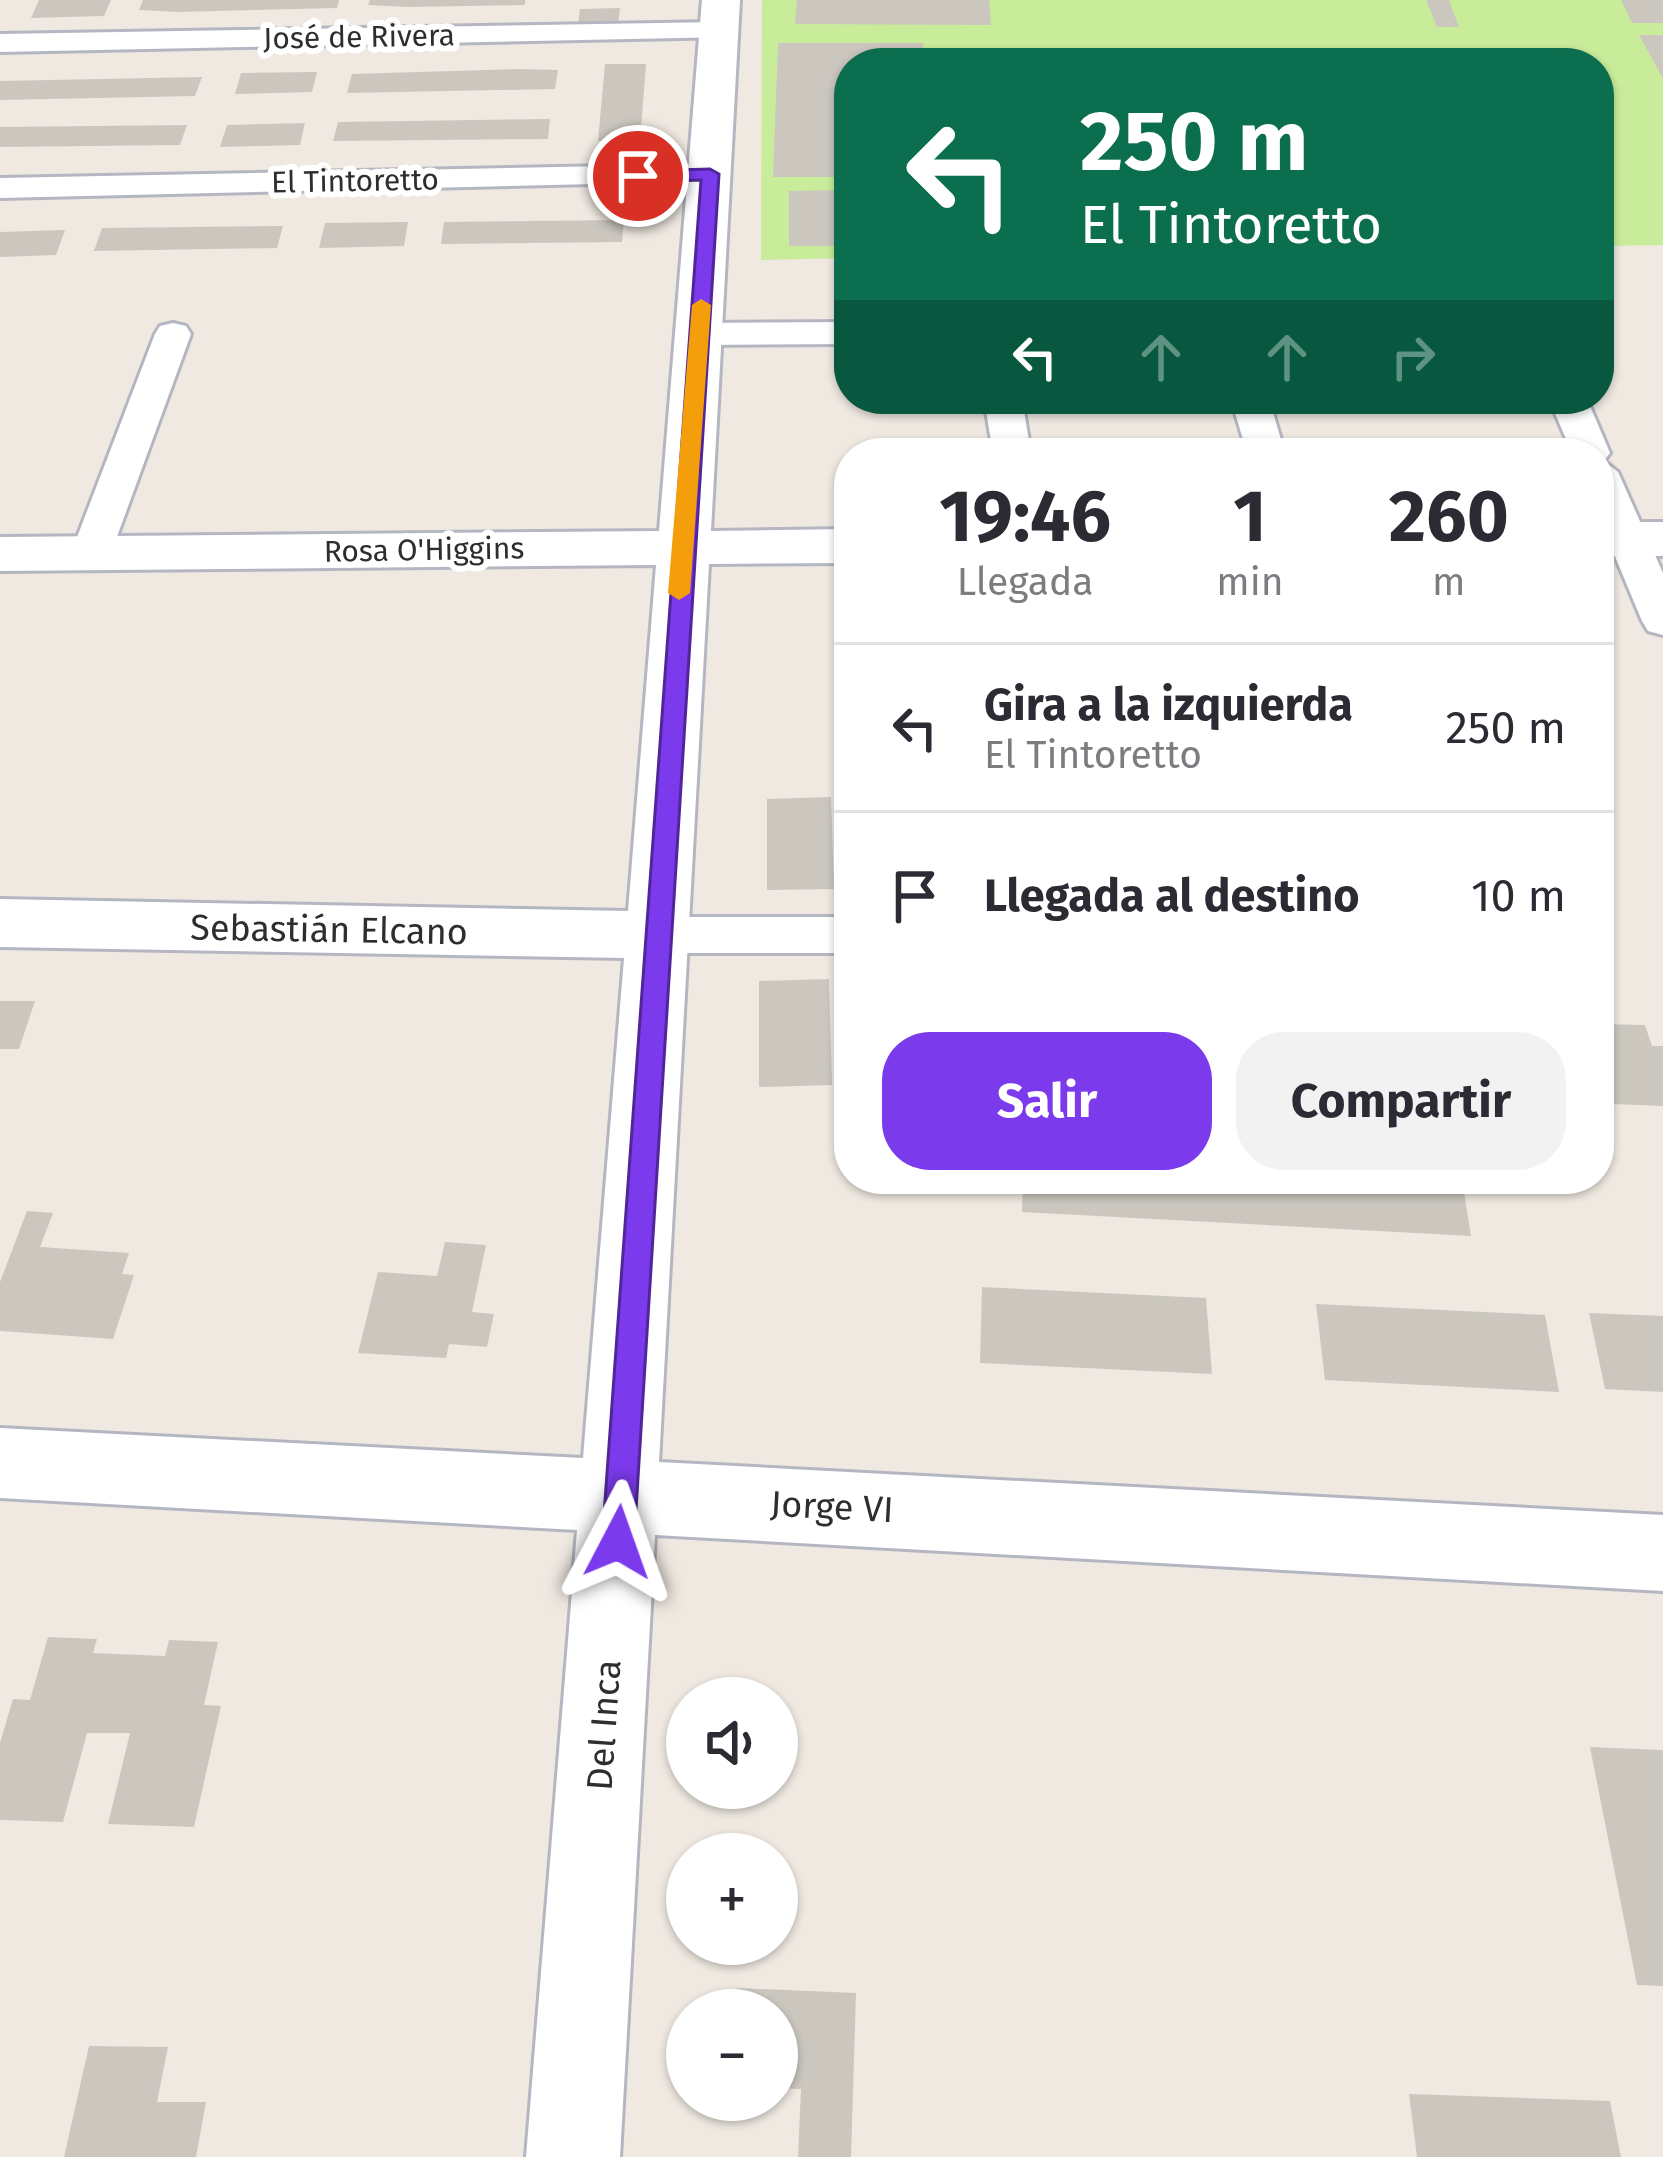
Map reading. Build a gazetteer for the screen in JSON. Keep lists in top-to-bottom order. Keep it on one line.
{"streets":{"street":["José de Rivera","El Tintoretto","Rosa O'Higgins","Sebastián Elcano","Jorge VI","Del Inca"]},"crossings":[["José de Rivera","Del Inca"],["El Tintoretto","Del Inca"],["Rosa O'Higgins","Del Inca"],["Sebastián Elcano","Del Inca"],["Jorge VI","Del Inca"]],"page":{"turn":["250 m","El Tintoretto"],"eta":["19:46","Llegada","1","min","260","m"],"list":[{"name":"Gira a la izquierda","note":"El Tintoretto","value":"250 m"},{"name":"Llegada al destino","value":"10 m"}],"buttons":["Salir","Compartir"],"map_buttons":["+","−"]}}
